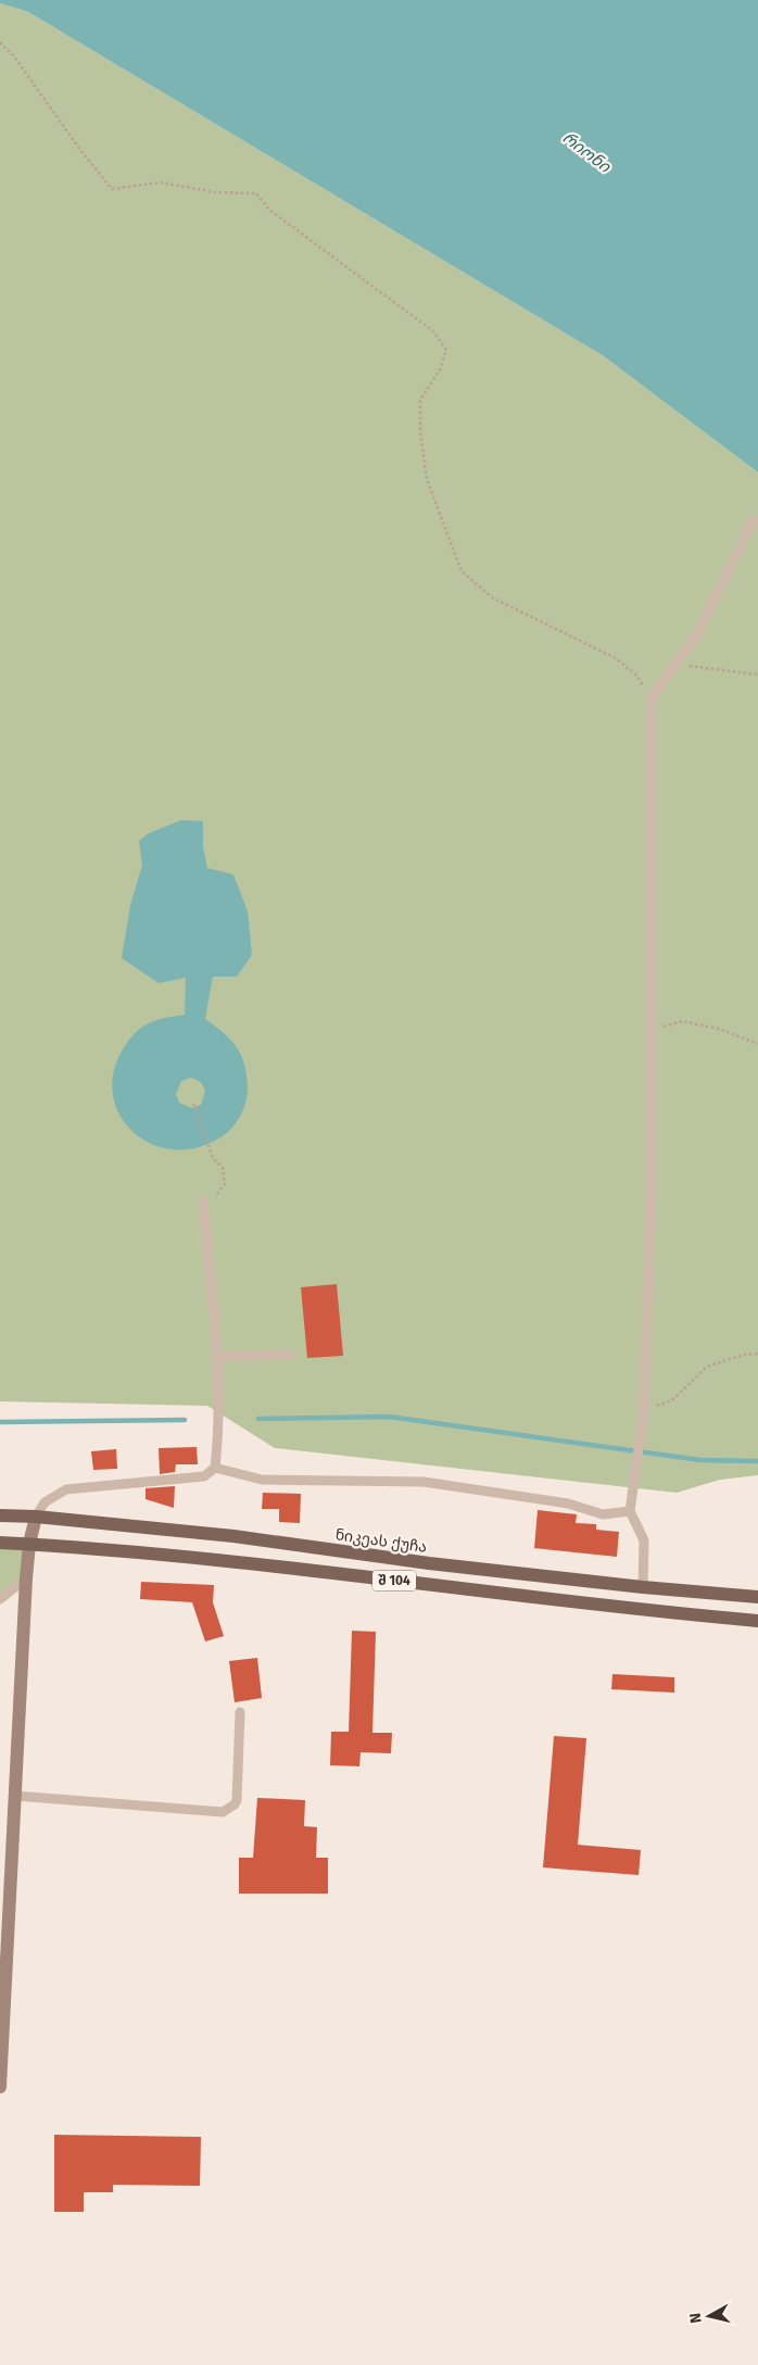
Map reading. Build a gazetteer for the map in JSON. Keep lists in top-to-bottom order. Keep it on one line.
{"streets":{"main road":["ნიკეას ქუჩა","შ 104"]},"water":["რიონი"],"north":"left"}
